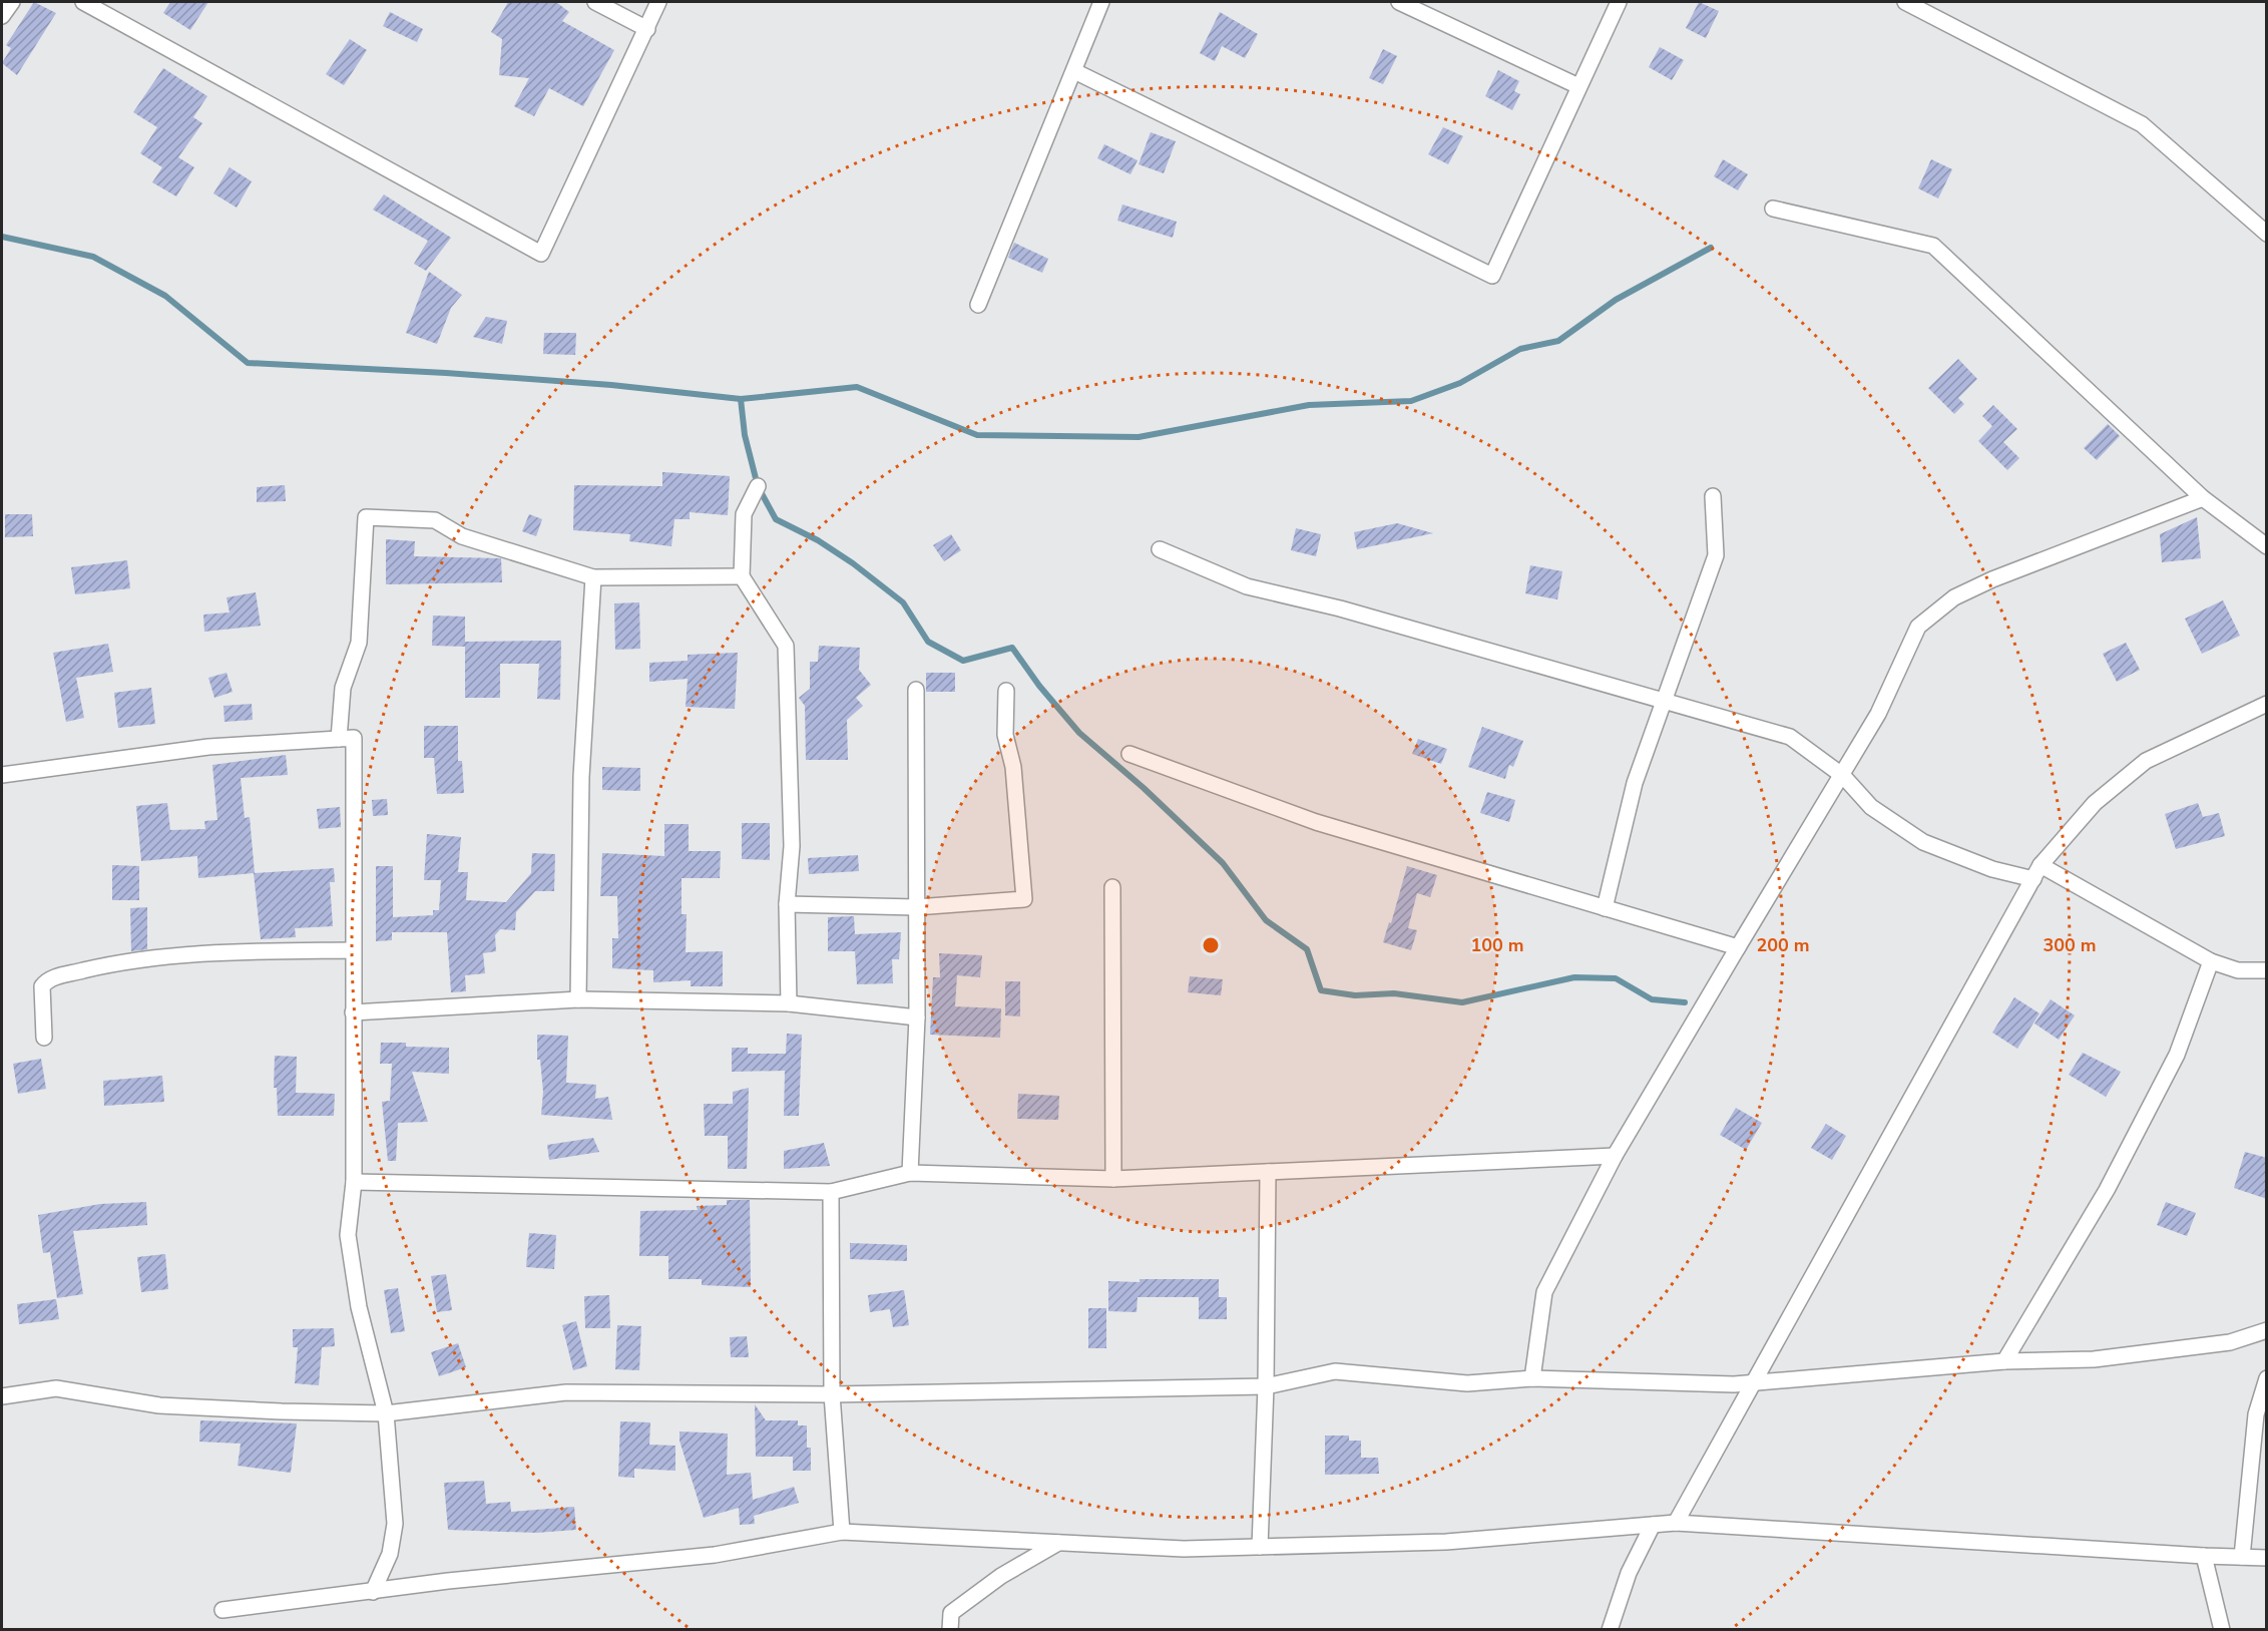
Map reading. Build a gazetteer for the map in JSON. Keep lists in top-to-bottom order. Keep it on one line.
{"rings":["100 m","200 m","300 m"]}
